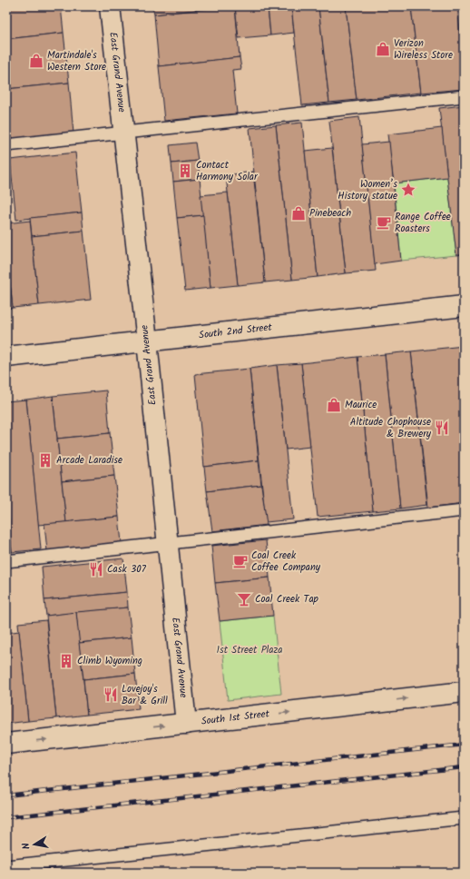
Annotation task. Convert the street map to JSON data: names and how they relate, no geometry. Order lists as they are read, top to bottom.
{
  "streets": {
    "street": ["East Grand Avenue", "South 2nd Street", "South 1st Street"]
  },
  "crossings": [
    ["East Grand Avenue", "South 2nd Street"],
    ["East Grand Avenue", "South 1st Street"]
  ],
  "one_way": ["South 1st Street"],
  "parks": ["1st Street Plaza"],
  "places": {
    "shop": [
      "Verizon Wireless Store",
      "Martindale's Western Store",
      "Pinebeach",
      "Maurice"
    ],
    "building": ["Contact Harmony Solar", "Arcade Laradise", "Climb Wyoming"],
    "place": ["Women’s History statue"],
    "cafe": ["Range Coffee Roasters", "Coal Creek Coffee Company"],
    "restaurant": ["Altitude Chophouse & Brewery", "Cask 307", "Lovejoy's Bar & Grill"],
    "bar": ["Coal Creek Tap"]
  },
  "north": "left"
}
